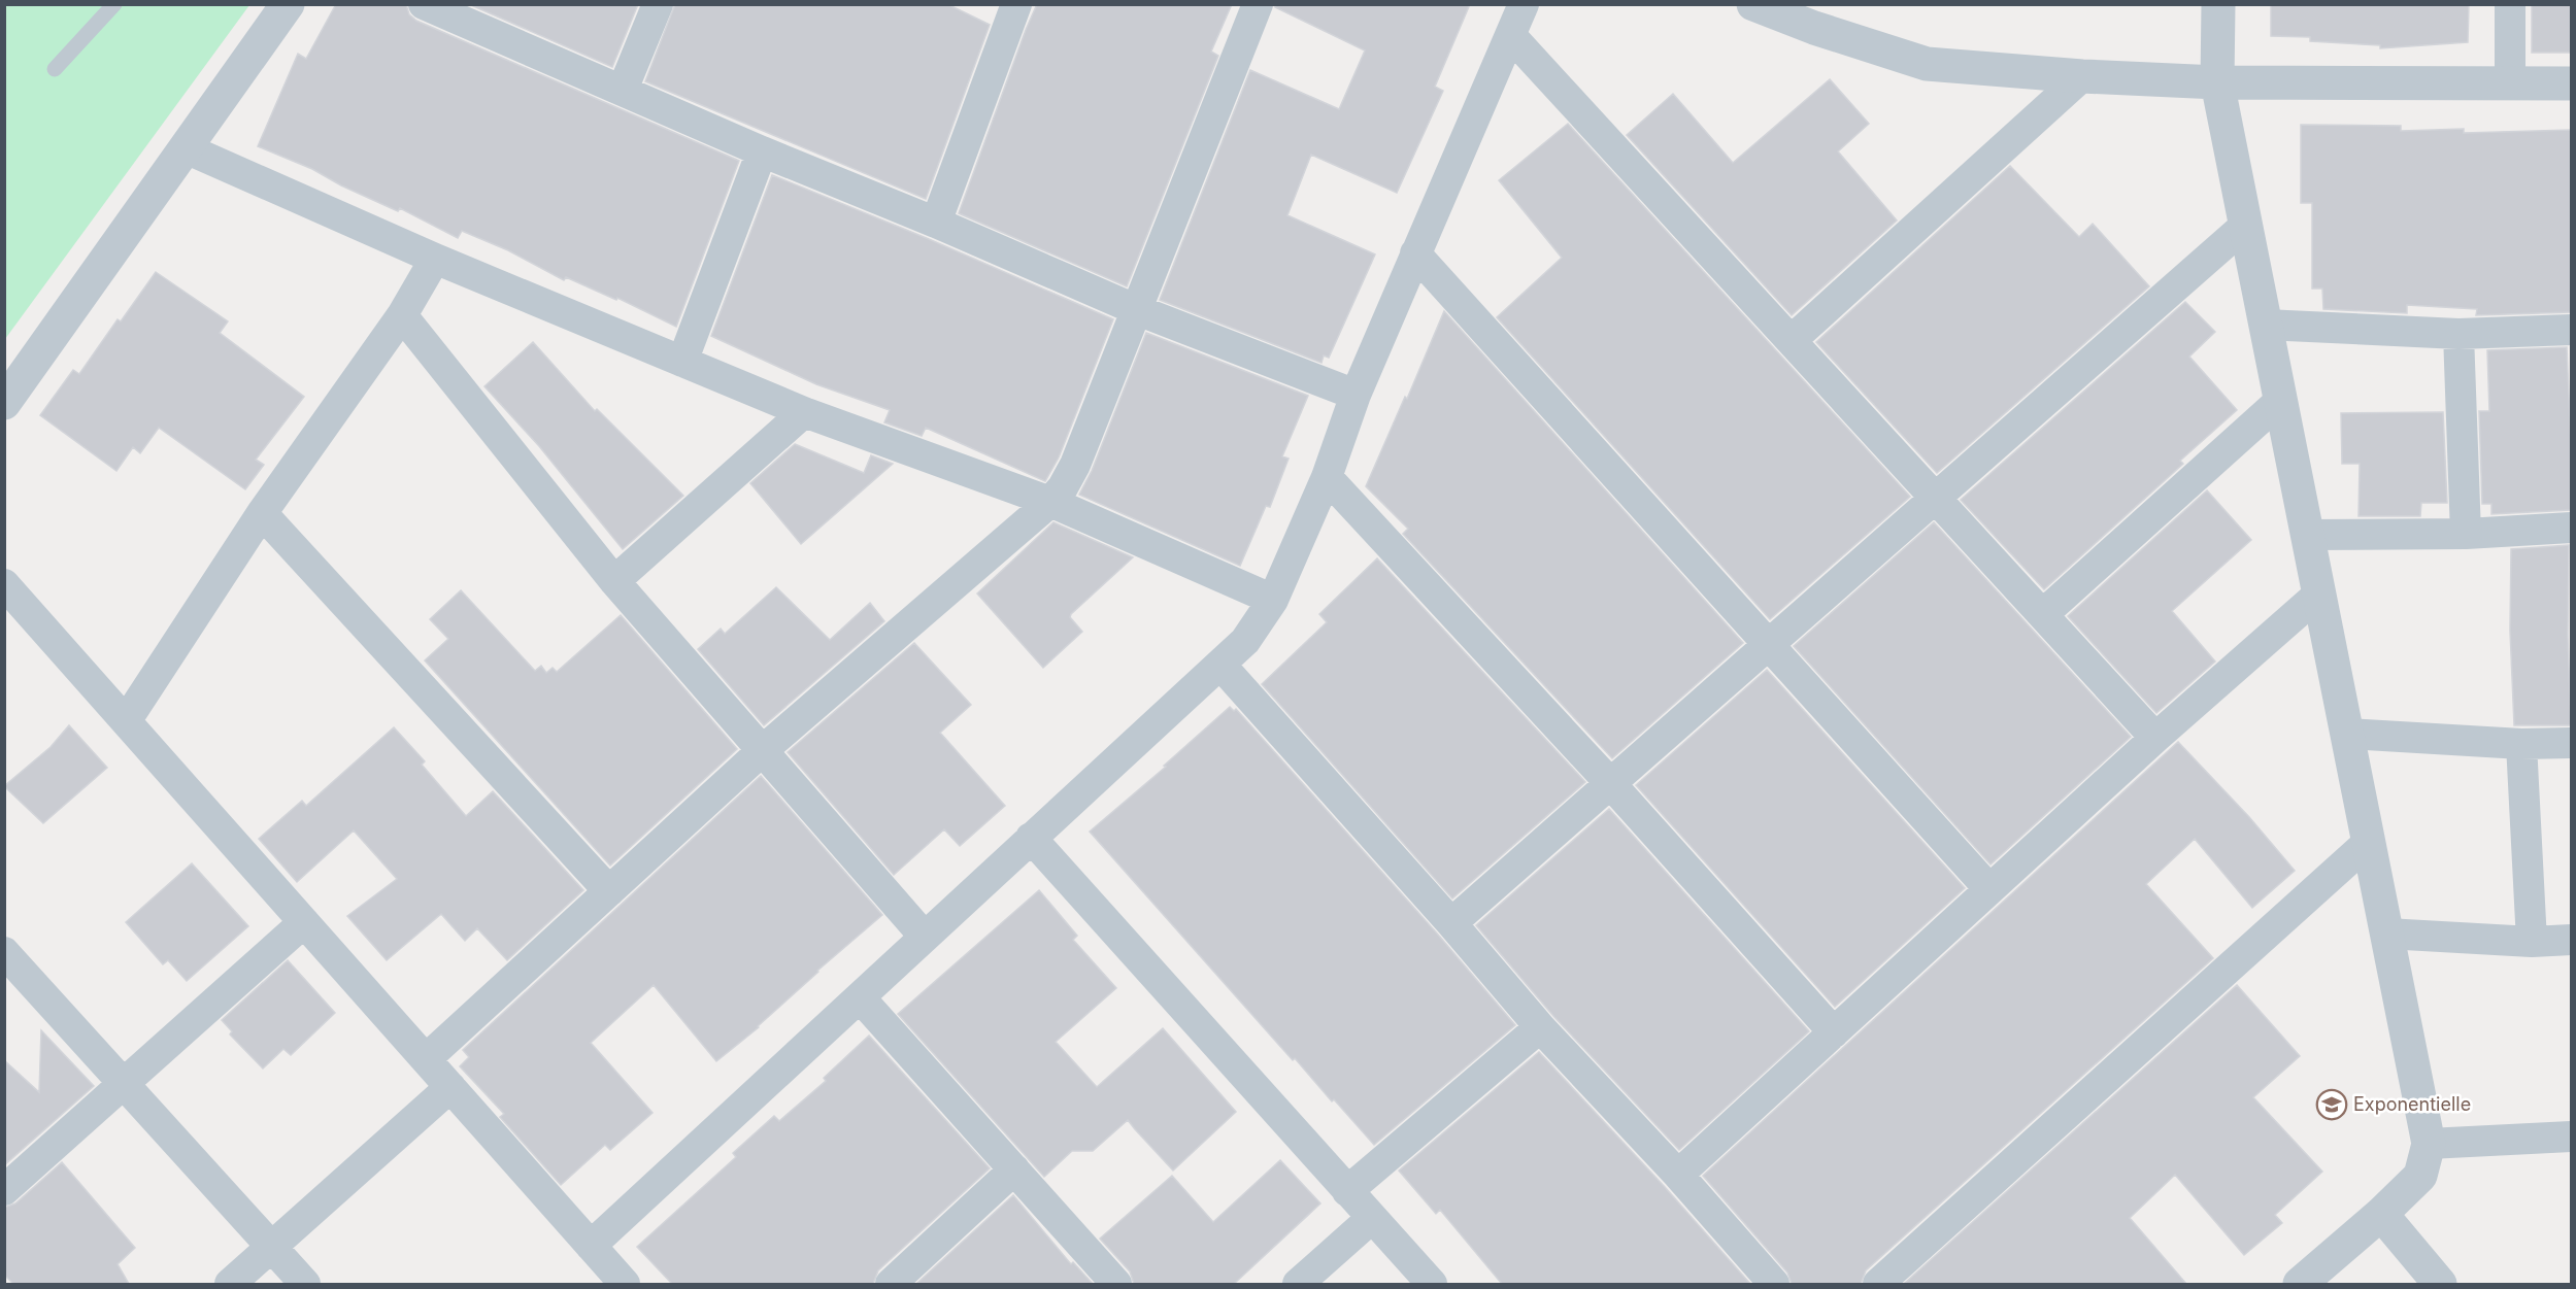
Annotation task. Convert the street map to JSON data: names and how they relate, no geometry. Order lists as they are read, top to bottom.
{
  "places": {
    "school or university": ["Exponentielle"]
  }
}
